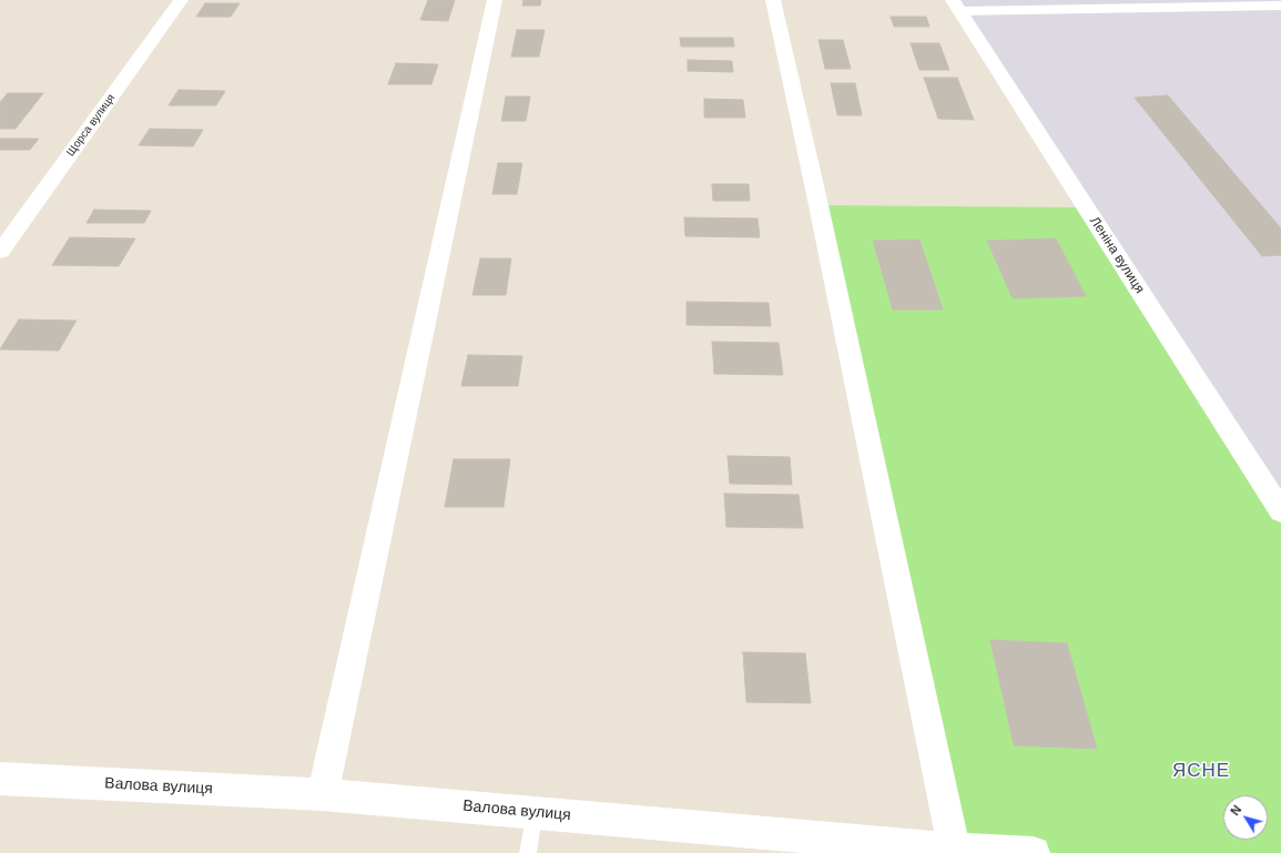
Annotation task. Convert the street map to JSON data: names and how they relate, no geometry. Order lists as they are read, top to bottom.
{
  "streets": {
    "street": ["Щорса вулиця", "Леніна вулиця", "Валова вулиця"]
  },
  "districts": ["ЯСНЕ"],
  "north": "top left"
}
